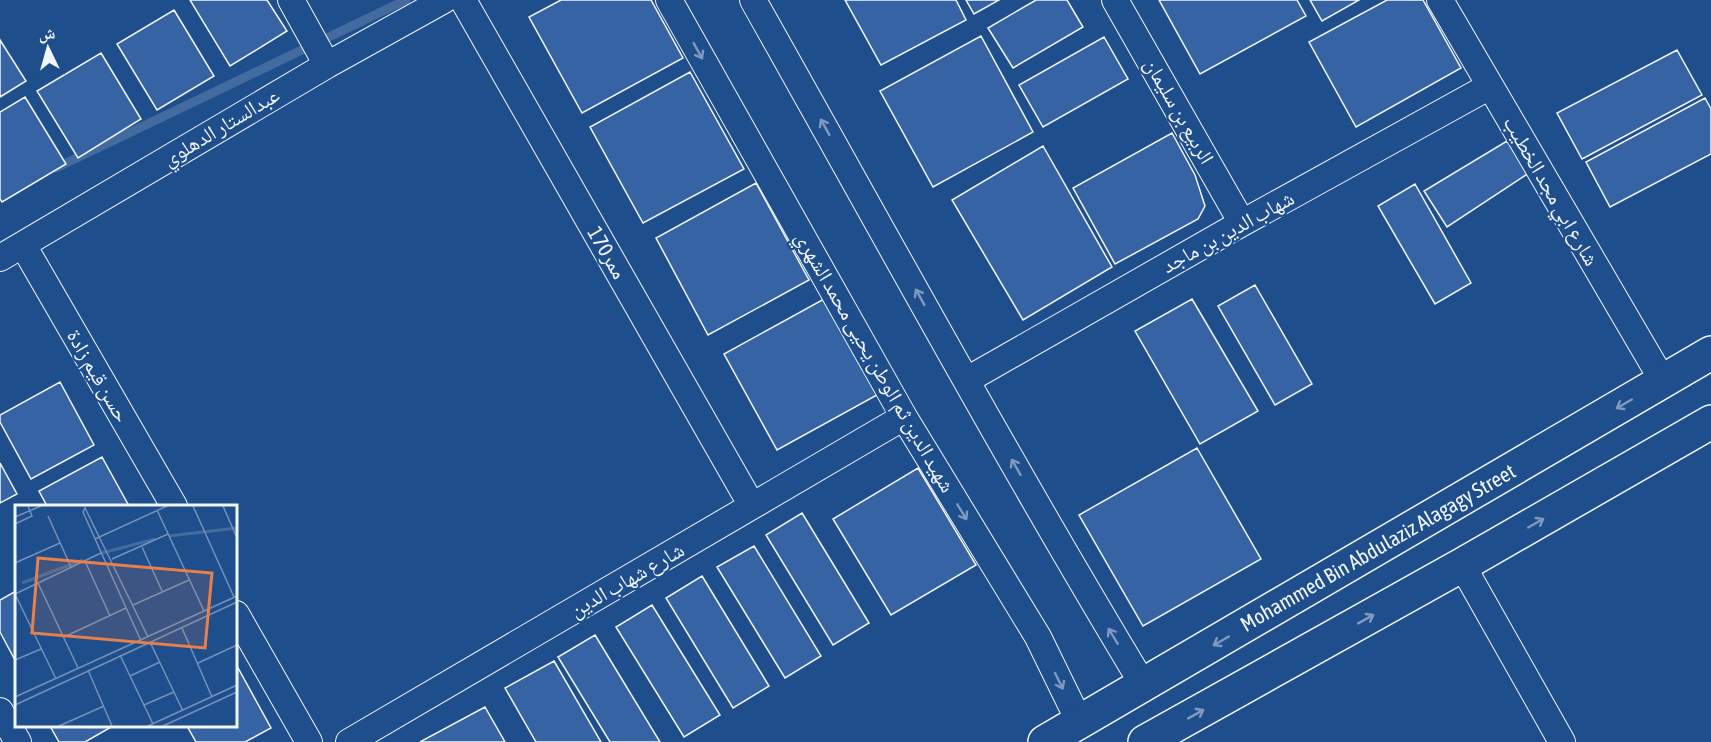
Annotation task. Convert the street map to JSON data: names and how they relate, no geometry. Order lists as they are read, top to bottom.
{
  "streets": {
    "street": [
      "الربيع بن سليمان",
      "عبدالستار الدهلوي",
      "شارع ابي مجد الخطيب",
      "شهاب الدين بن ماجد",
      "ممر170",
      "شهيد الدين ثم الوطن يحيى محمد الشهري",
      "حسن قيم زادة",
      "Mohammed Bin Abdulaziz Alagagy Street",
      "شارع شهاب الدين"
    ]
  },
  "crossings": [
    ["الربيع بن سليمان", "شهاب الدين بن ماجد"],
    ["عبدالستار الدهلوي", "حسن قيم زادة"],
    ["شارع ابي مجد الخطيب", "شهاب الدين بن ماجد"],
    ["شارع ابي مجد الخطيب", "Mohammed Bin Abdulaziz Alagagy Street"],
    ["ممر170", "شارع شهاب الدين"],
    ["شهيد الدين ثم الوطن يحيى محمد الشهري", "Mohammed Bin Abdulaziz Alagagy Street"],
    ["شهيد الدين ثم الوطن يحيى محمد الشهري", "شارع شهاب الدين"]
  ],
  "north": "top"
}
